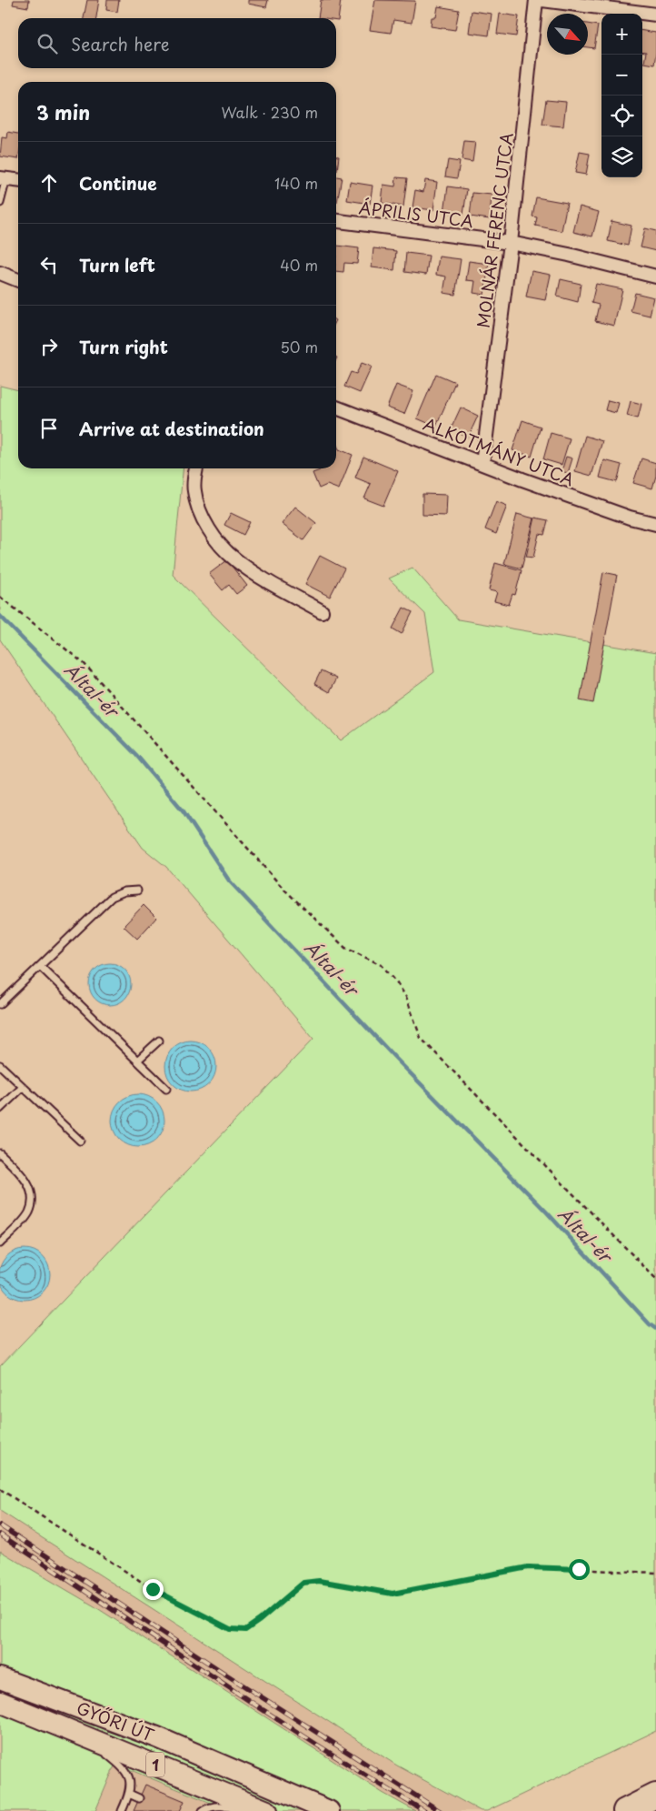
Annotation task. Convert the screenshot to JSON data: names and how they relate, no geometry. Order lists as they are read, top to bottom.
{
  "streets": {
    "main road": ["GYŐRI ÚT", "1"],
    "street": ["ÁPRILIS UTCA", "MOLNÁR FERENC UTCA", "ALKOTMÁNY UTCA"]
  },
  "crossings": [
    ["ÁPRILIS UTCA", "MOLNÁR FERENC UTCA"],
    ["MOLNÁR FERENC UTCA", "ALKOTMÁNY UTCA"]
  ],
  "water": ["Által-ér"],
  "north": "bottom right",
  "page": {
    "map_buttons": ["+", "−"],
    "search": "Search here",
    "heading": ["3 min", "Walk · 230 m"],
    "list": [
      ["Continue", "140 m"],
      ["Turn left", "40 m"],
      ["Turn right", "50 m"],
      "Arrive at destination"
    ]
  }
}
